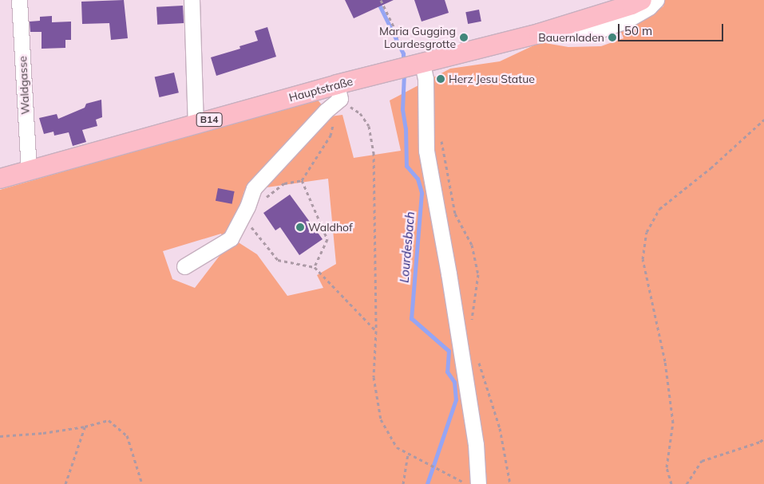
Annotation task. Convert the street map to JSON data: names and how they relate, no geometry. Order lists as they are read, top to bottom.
{
  "streets": {
    "main road": ["Hauptstraße", "B14"],
    "street": ["Waldgasse"]
  },
  "crossings": [
    ["Waldgasse", "Hauptstraße"]
  ],
  "water": ["Lourdesbach"],
  "places": [
    "Maria Gugging Lourdesgrotte",
    "Bauernladen",
    "Herz Jesu Statue",
    "Waldhof"
  ],
  "scale_bar": "50 m"
}
